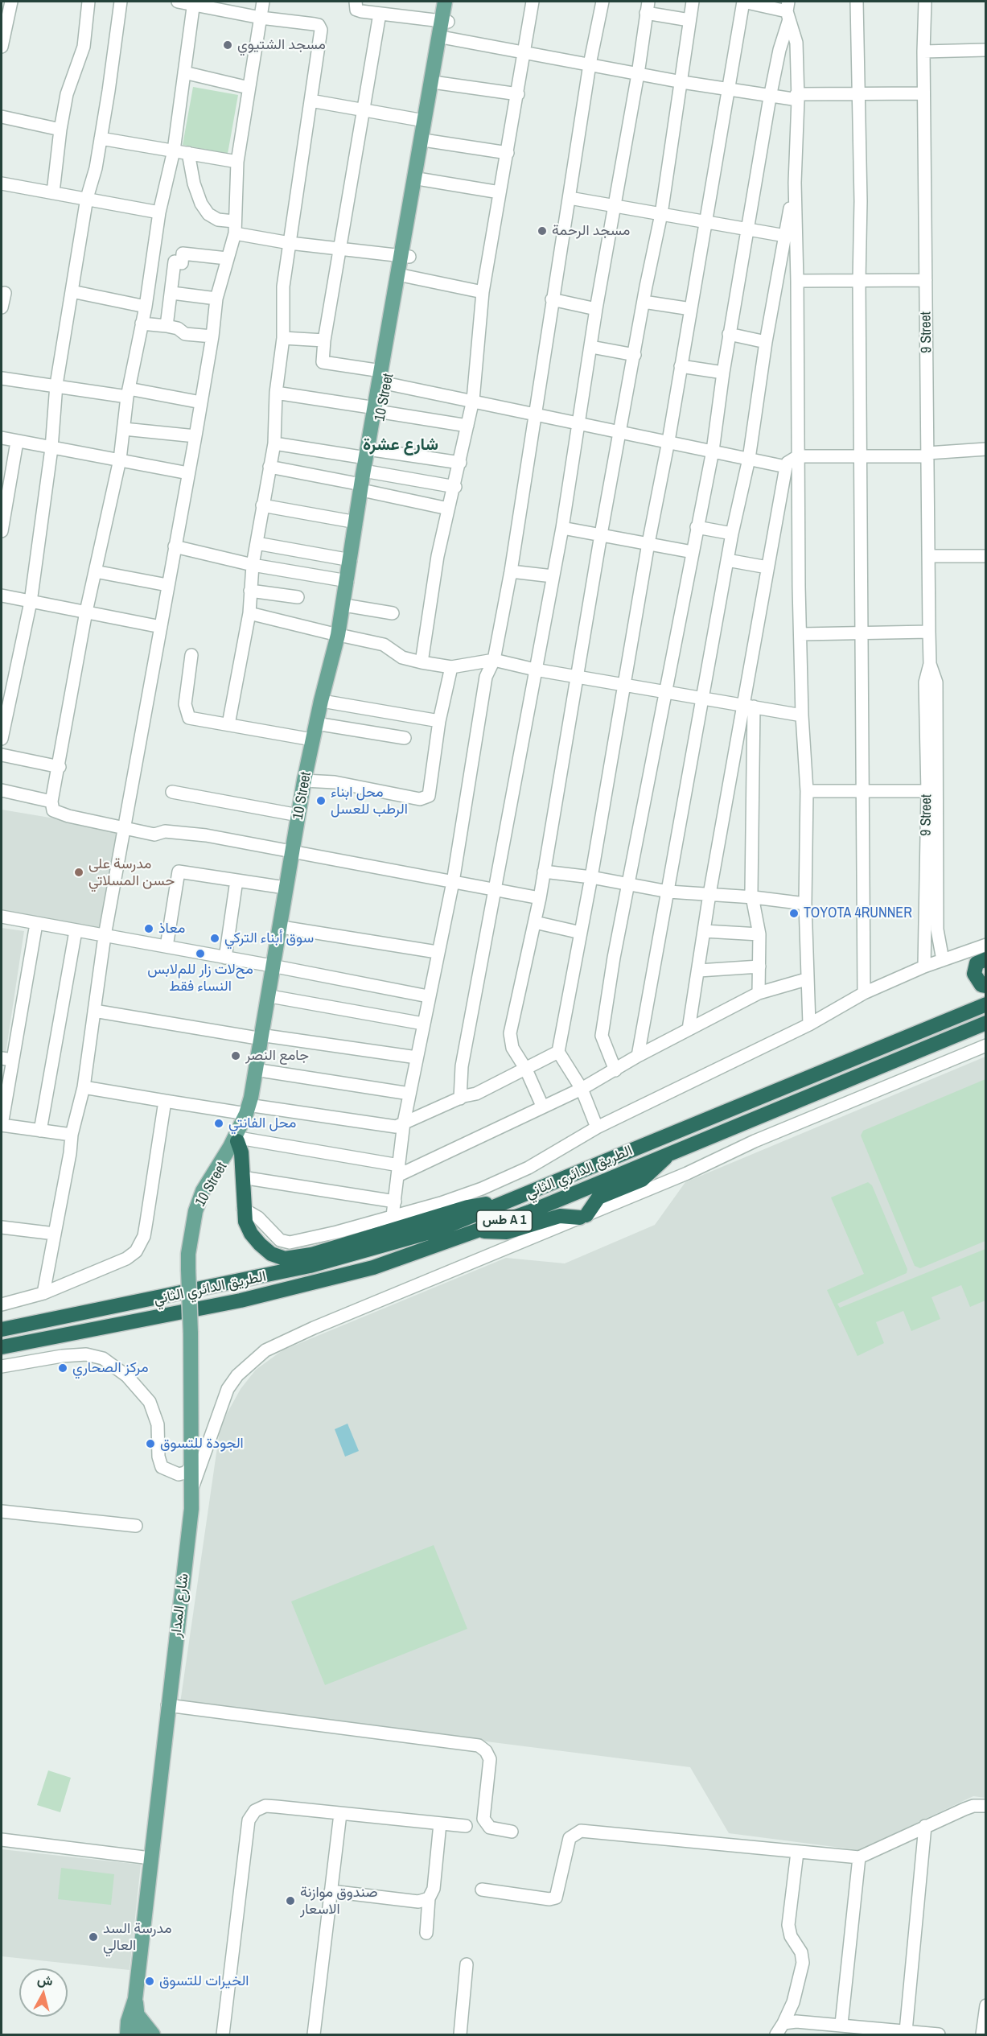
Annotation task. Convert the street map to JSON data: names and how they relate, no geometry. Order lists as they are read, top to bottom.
{
  "streets": {
    "highway": ["الطريق الدائري الثاني", "طس A 1"],
    "main road": ["10 Street", "شارع المدار"],
    "street": ["9 Street"]
  },
  "crossings": [
    ["10 Street", "شارع المدار"]
  ],
  "districts": ["شارع عشرة"],
  "places": [
    "مسجد الشتيوي",
    "مسجد الرحمة",
    "محل ابناء الرطب للعسل",
    "مدرسة على حسن المسلاتي",
    "TOYOTA 4RUNNER",
    "معاذ",
    "سوق أبناء التركي",
    "محﻻت زار للمﻻبس النساء فقط",
    "جامع النصر",
    "محل الفانتي",
    "مركز الصحاري",
    "الجودة للتسوق",
    "صندوق موازنة الاسعار",
    "مدرسة السد العالي",
    "الخيرات للتسوق"
  ],
  "north": "top"
}
